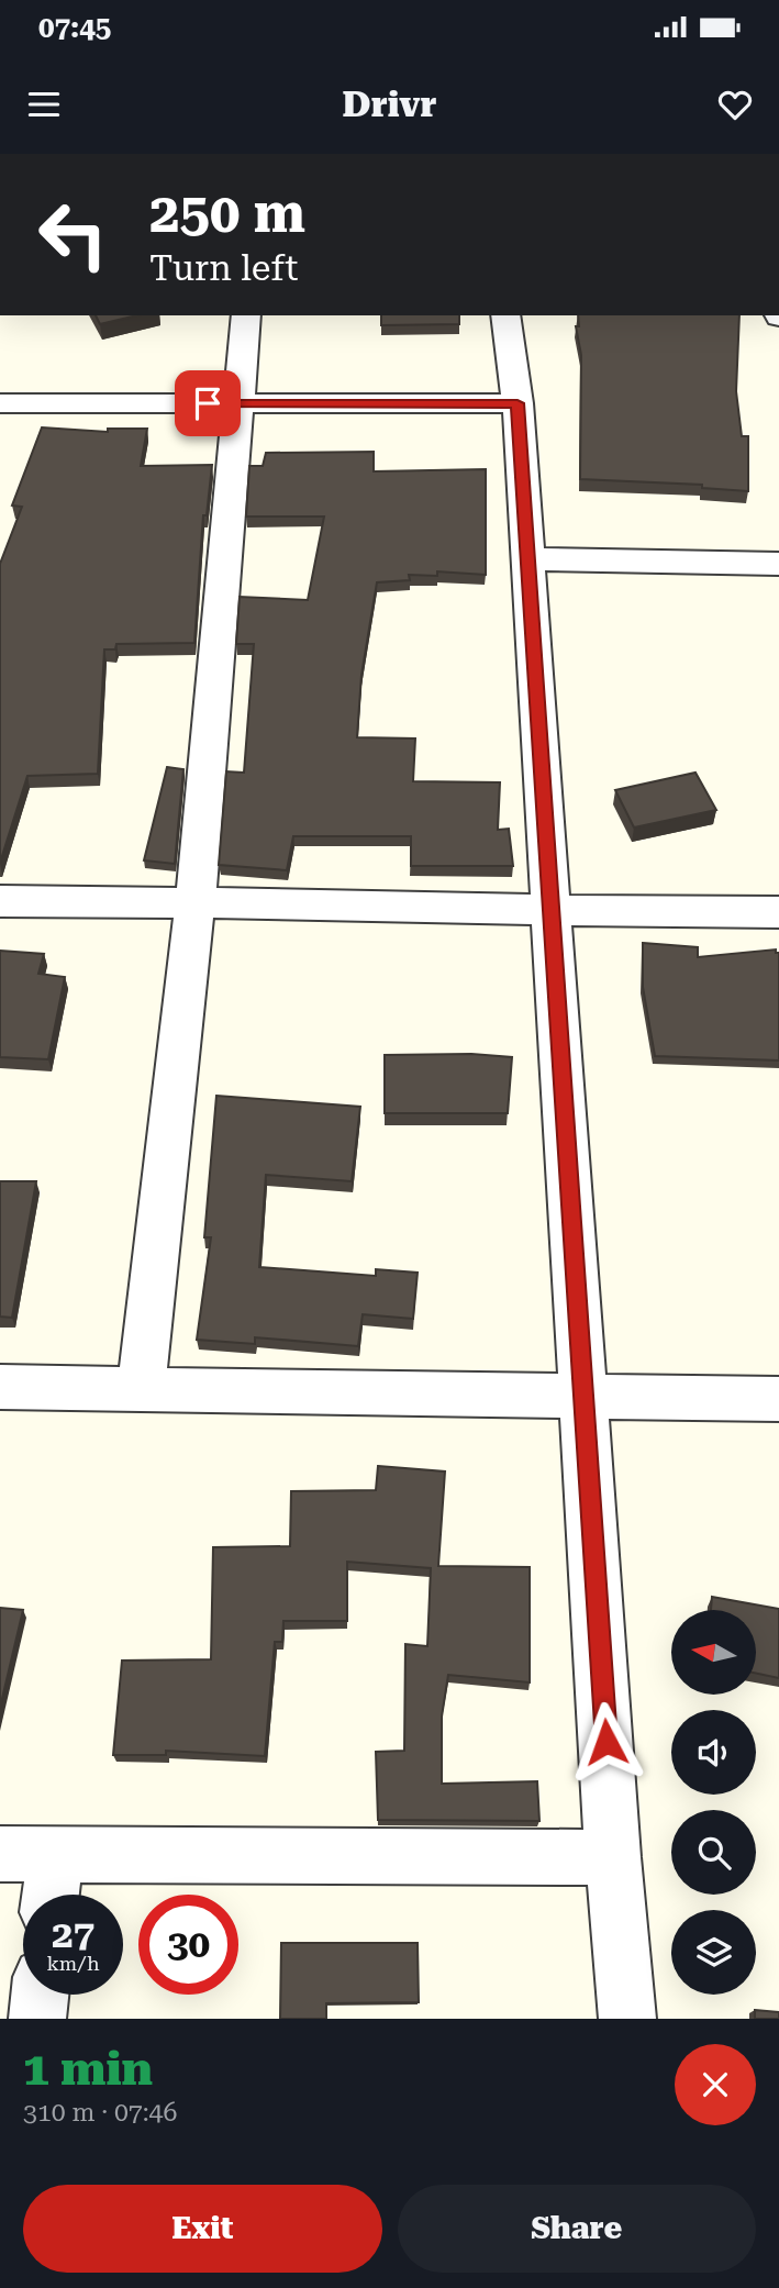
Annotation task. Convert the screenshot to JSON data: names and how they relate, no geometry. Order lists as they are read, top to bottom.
{
  "north": "left",
  "page": {
    "status": "07:45",
    "header": "Drivr",
    "turn": ["250 m", "Turn left"],
    "speed": "27 km/h",
    "limit": "30",
    "heading": ["1 min", "310 m · 07:46"],
    "buttons": ["Exit", "Share"]
  }
}
